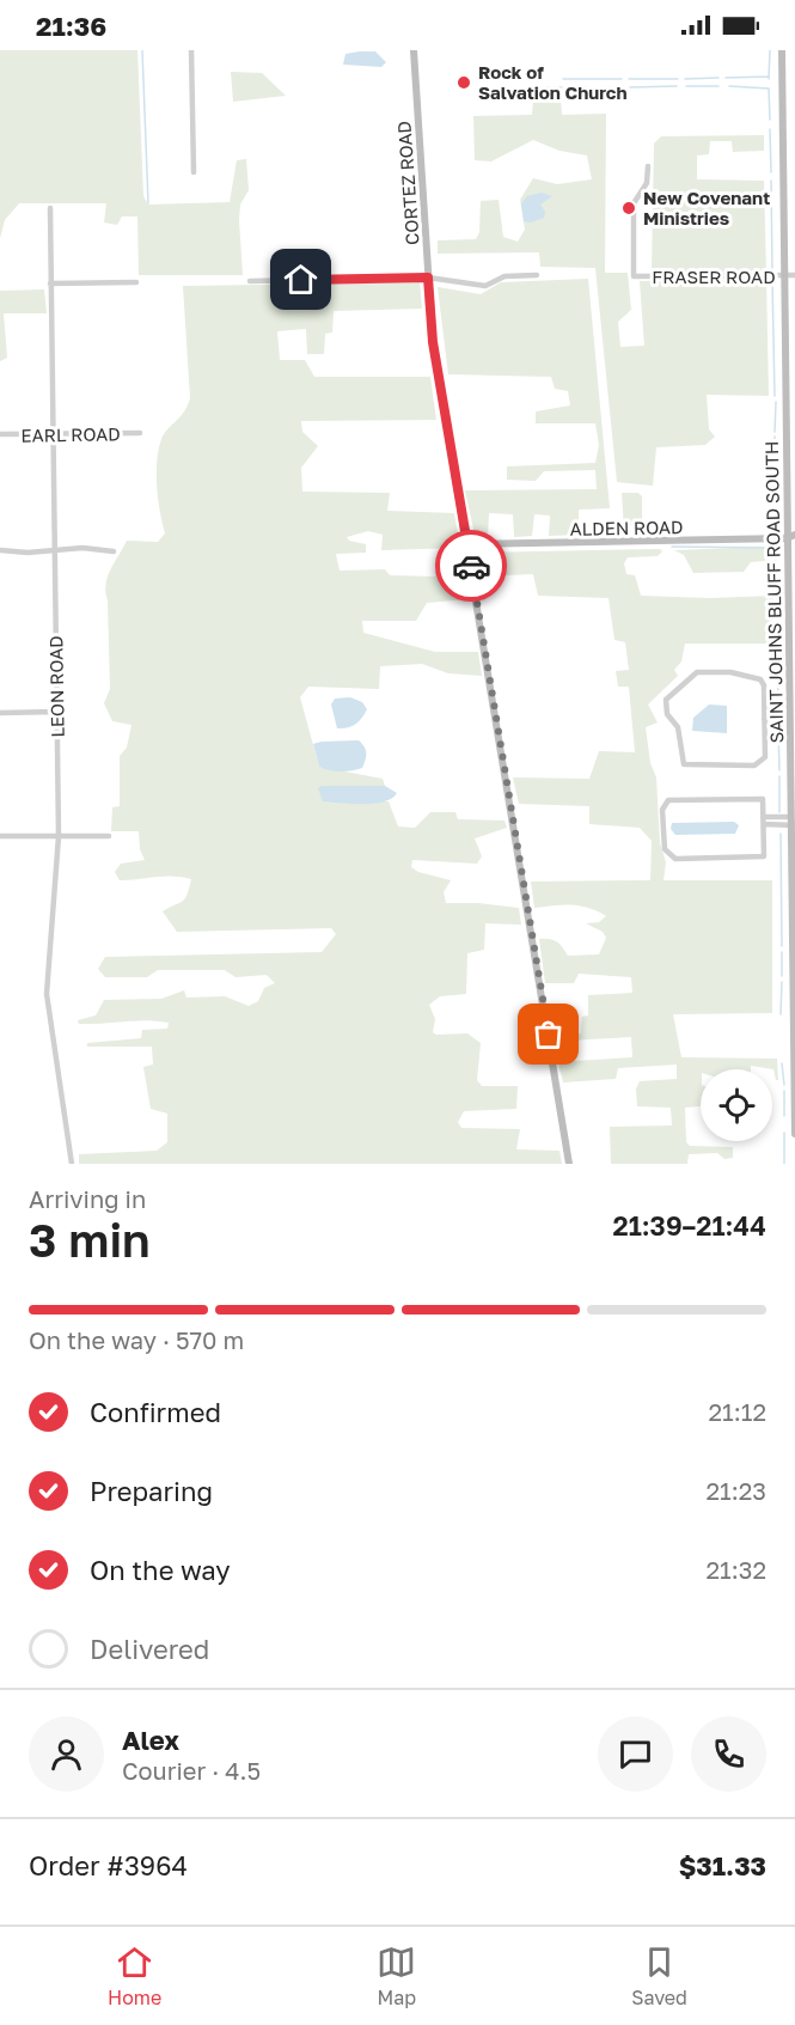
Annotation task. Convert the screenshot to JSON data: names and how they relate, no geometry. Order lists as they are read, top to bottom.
{
  "streets": {
    "street": [
      "CORTEZ ROAD",
      "FRASER ROAD",
      "EARL ROAD",
      "ALDEN ROAD",
      "SAINT JOHNS BLUFF ROAD SOUTH",
      "LEON ROAD"
    ]
  },
  "crossings": [
    ["CORTEZ ROAD", "ALDEN ROAD"],
    ["FRASER ROAD", "SAINT JOHNS BLUFF ROAD SOUTH"],
    ["EARL ROAD", "LEON ROAD"],
    ["ALDEN ROAD", "SAINT JOHNS BLUFF ROAD SOUTH"]
  ],
  "places": ["Rock of Salvation Church", "New Covenant Ministries"],
  "page": {
    "status": "21:36",
    "heading": ["3 min", "Arriving in", "21:39–21:44"],
    "panel": [
      "Alex",
      "Courier · 4.5",
      "Order #3964",
      "$31.33"
    ],
    "bar": "On the way · 570 m",
    "list": [
      ["Confirmed", "21:12"],
      ["Preparing", "21:23"],
      ["On the way", "21:32"],
      "Delivered"
    ],
    "tabs": ["Home", "Map", "Saved"]
  }
}
